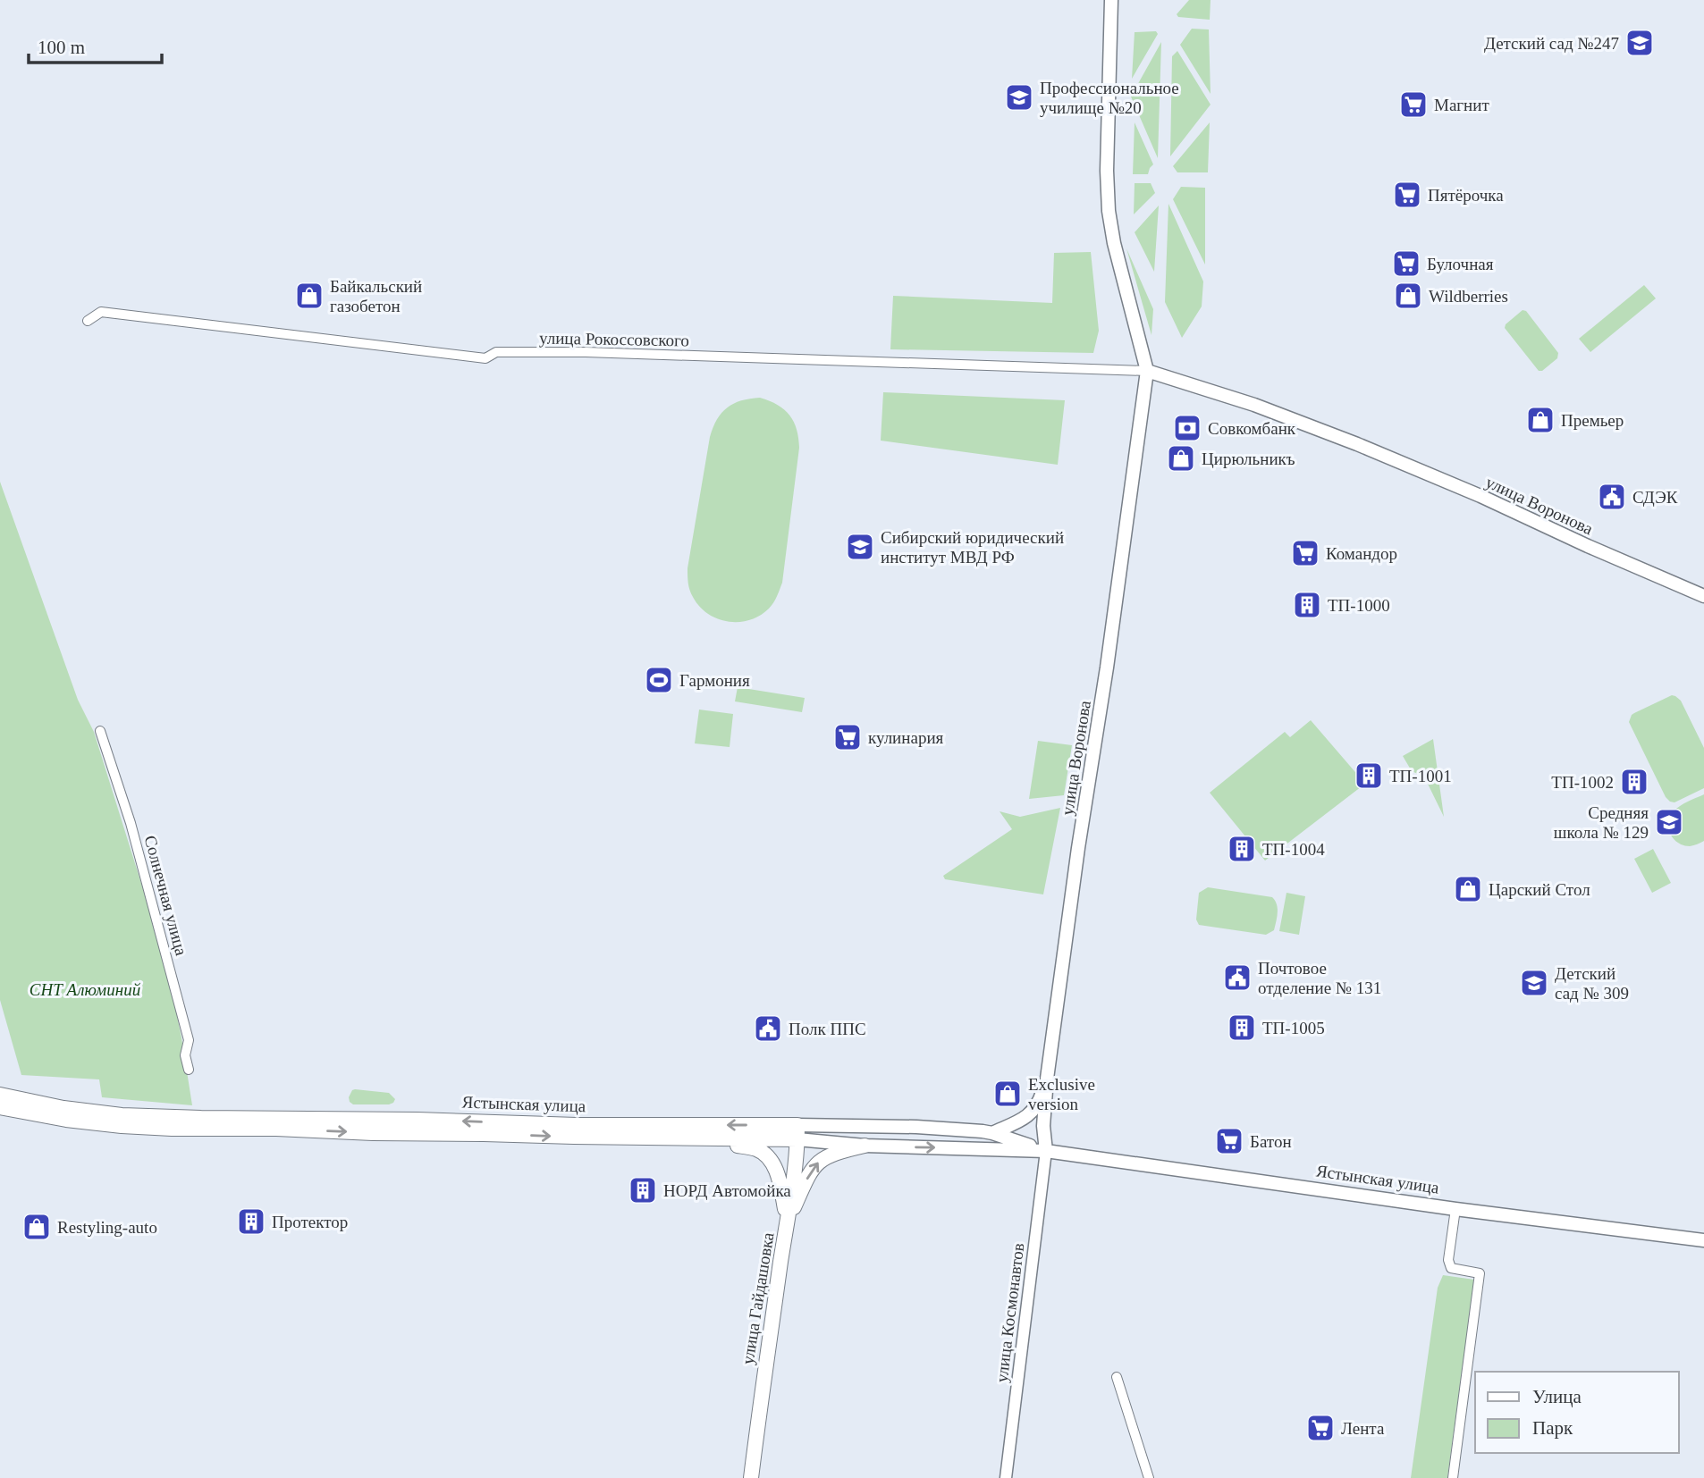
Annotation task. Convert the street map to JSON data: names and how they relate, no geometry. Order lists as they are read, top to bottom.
{
  "streets": {
    "main road": ["улица Воронова", "Ястынская улица", "улица Гайдашовка"],
    "street": ["улица Рокоссовского", "Солнечная улица", "улица Космонавтов"]
  },
  "crossings": [
    ["улица Рокоссовского", "улица Воронова"],
    ["улица Воронова", "Ястынская улица"],
    ["улица Воронова", "улица Космонавтов"],
    ["Ястынская улица", "улица Гайдашовка"],
    ["Ястынская улица", "улица Космонавтов"]
  ],
  "parks": ["СНТ Алюминий"],
  "places": {
    "school or university": [
      "Детский сад №247",
      "Профессиональное училище №20",
      "Сибирский юридический институт МВД РФ",
      "Средняя школа № 129",
      "Детский сад № 309"
    ],
    "supermarket": [
      "Магнит",
      "Пятёрочка",
      "Булочная",
      "Командор",
      "кулинария",
      "Батон",
      "Лента"
    ],
    "shop": [
      "Байкальский газобетон",
      "Wildberries",
      "Премьер",
      "Цирюльникъ",
      "Царский Стол",
      "Exclusive version",
      "Restyling-auto"
    ],
    "bank": ["Совкомбанк"],
    "public building": ["СДЭК", "Почтовое отделение № 131", "Полк ППС"],
    "building": [
      "ТП-1000",
      "ТП-1001",
      "ТП-1002",
      "ТП-1004",
      "ТП-1005",
      "НОРД Автомойка",
      "Протектор"
    ],
    "sports": ["Гармония"]
  },
  "legend": ["Улица", "Парк"],
  "scale_bar": "100 m"
}
